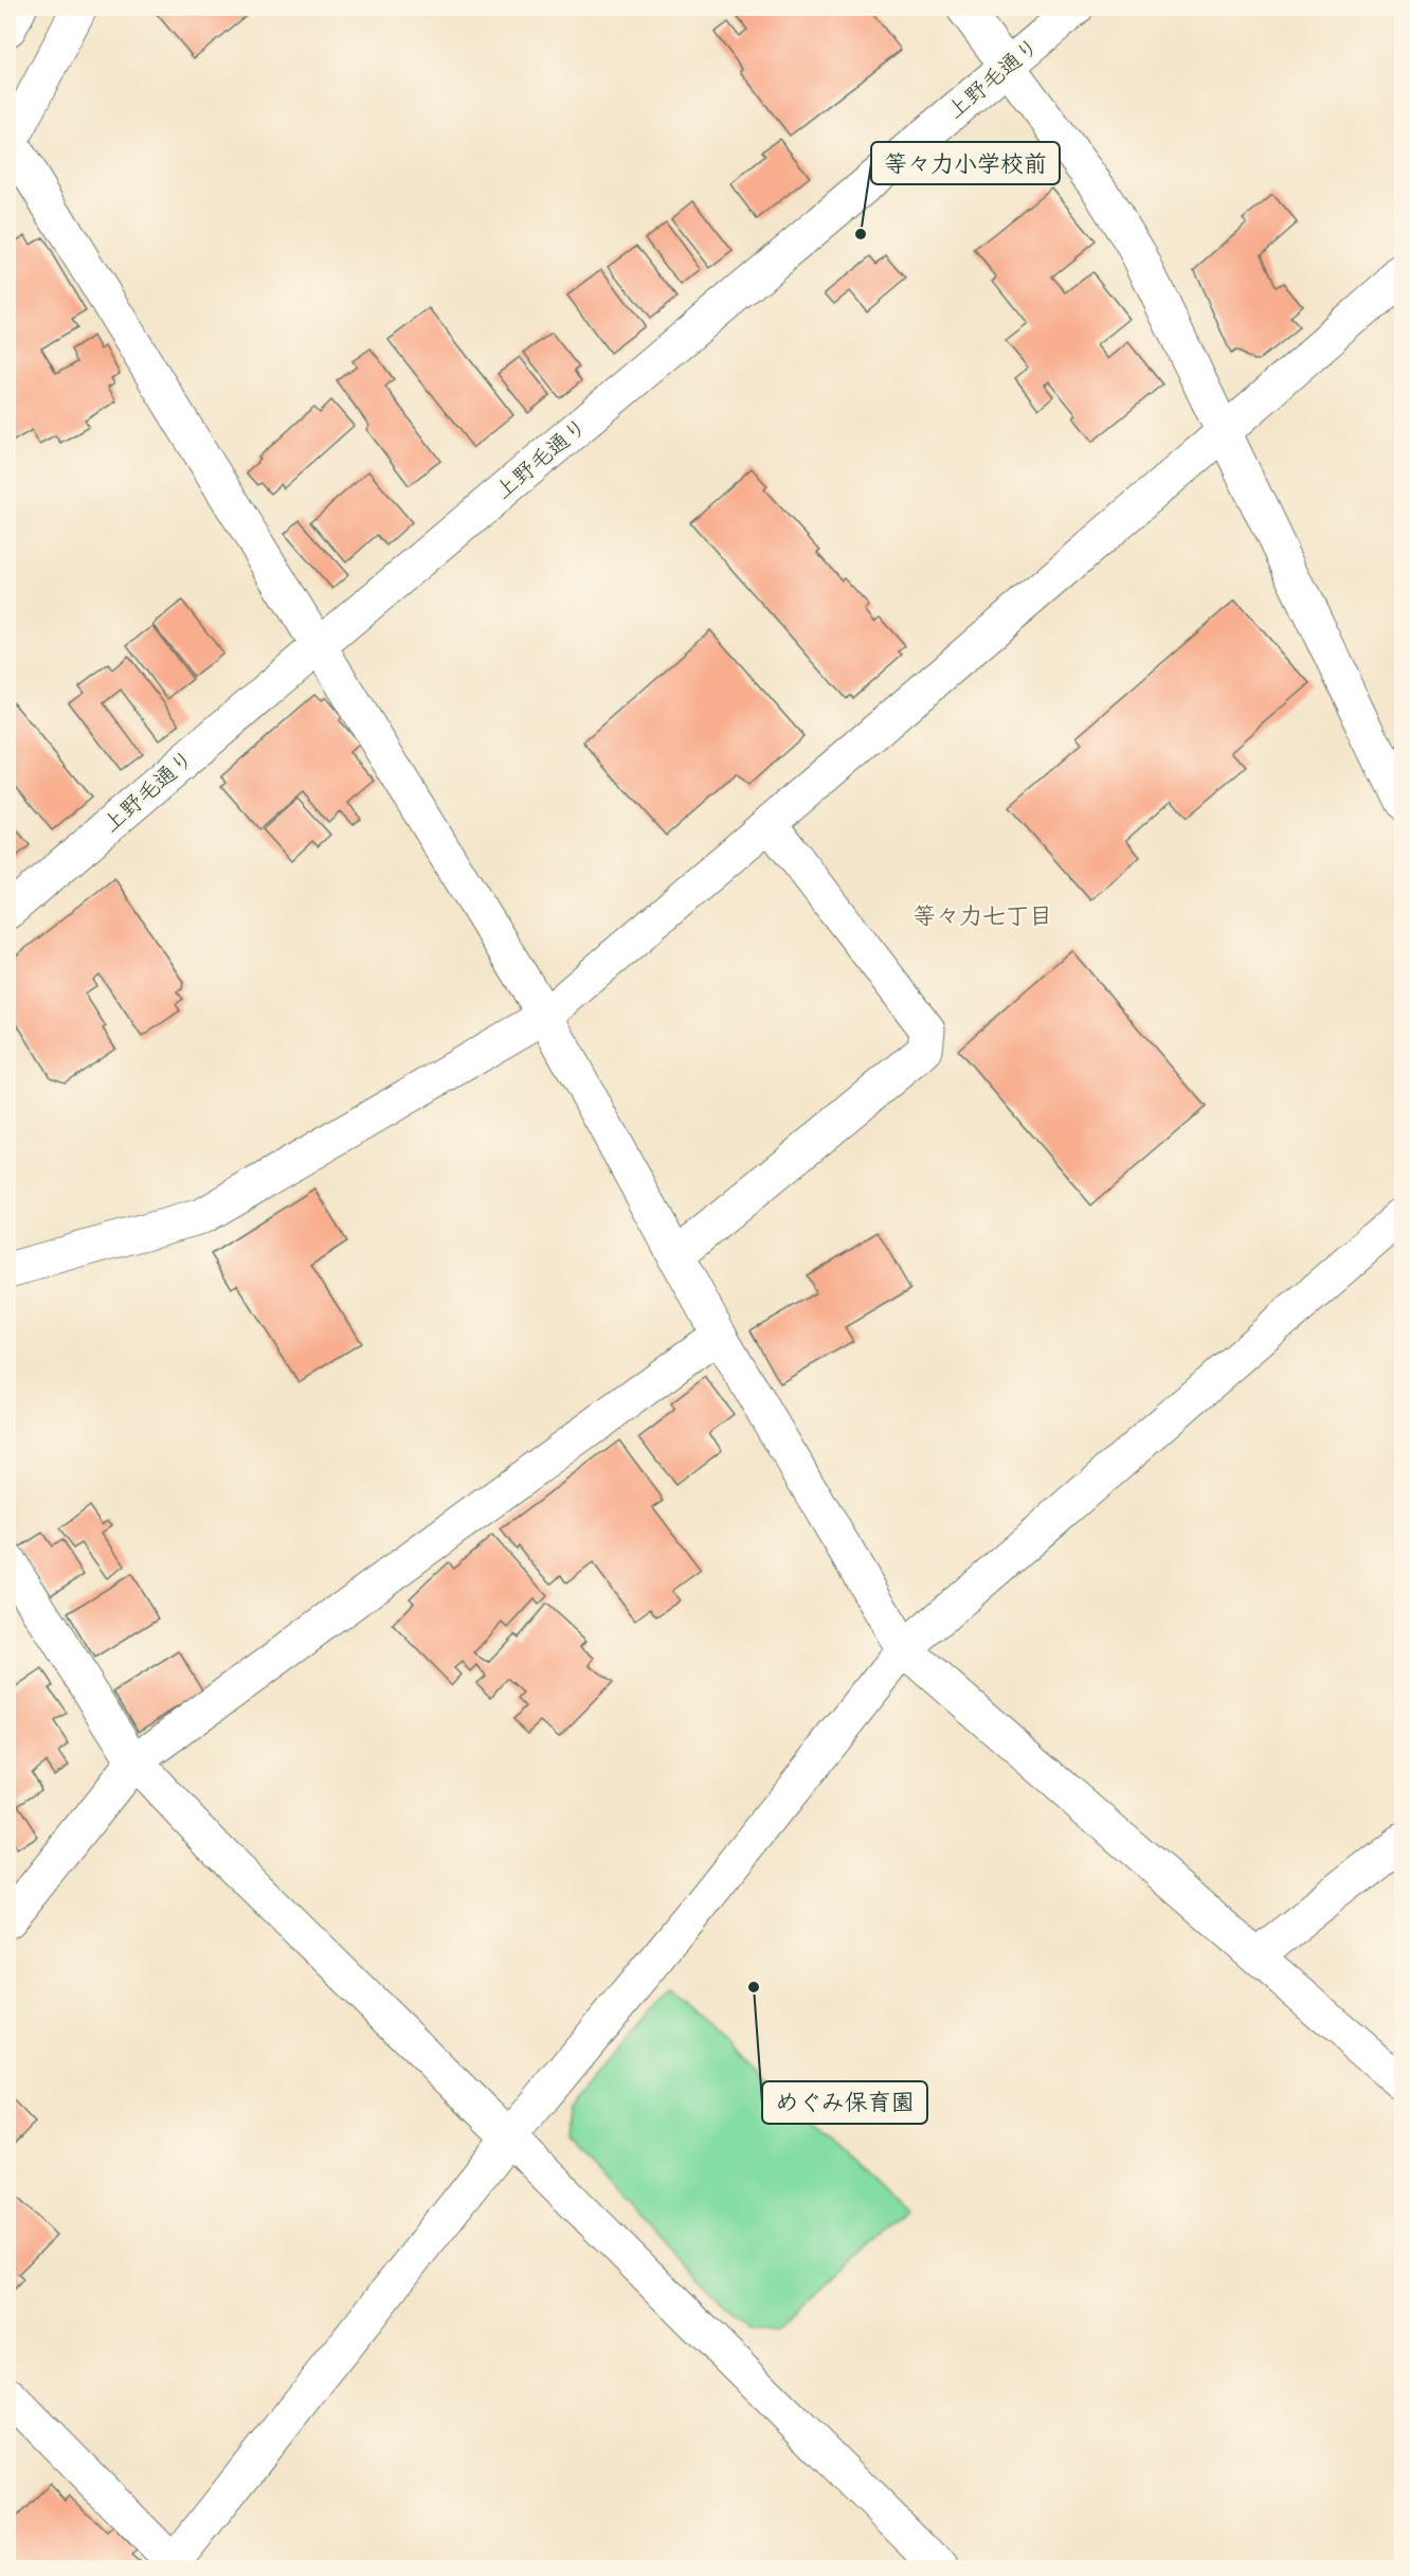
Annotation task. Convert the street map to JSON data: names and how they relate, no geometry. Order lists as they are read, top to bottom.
{
  "streets": {
    "street": ["上野毛通り"]
  },
  "districts": ["等々力七丁目"],
  "places": ["等々力小学校前", "めぐみ保育園"]
}
